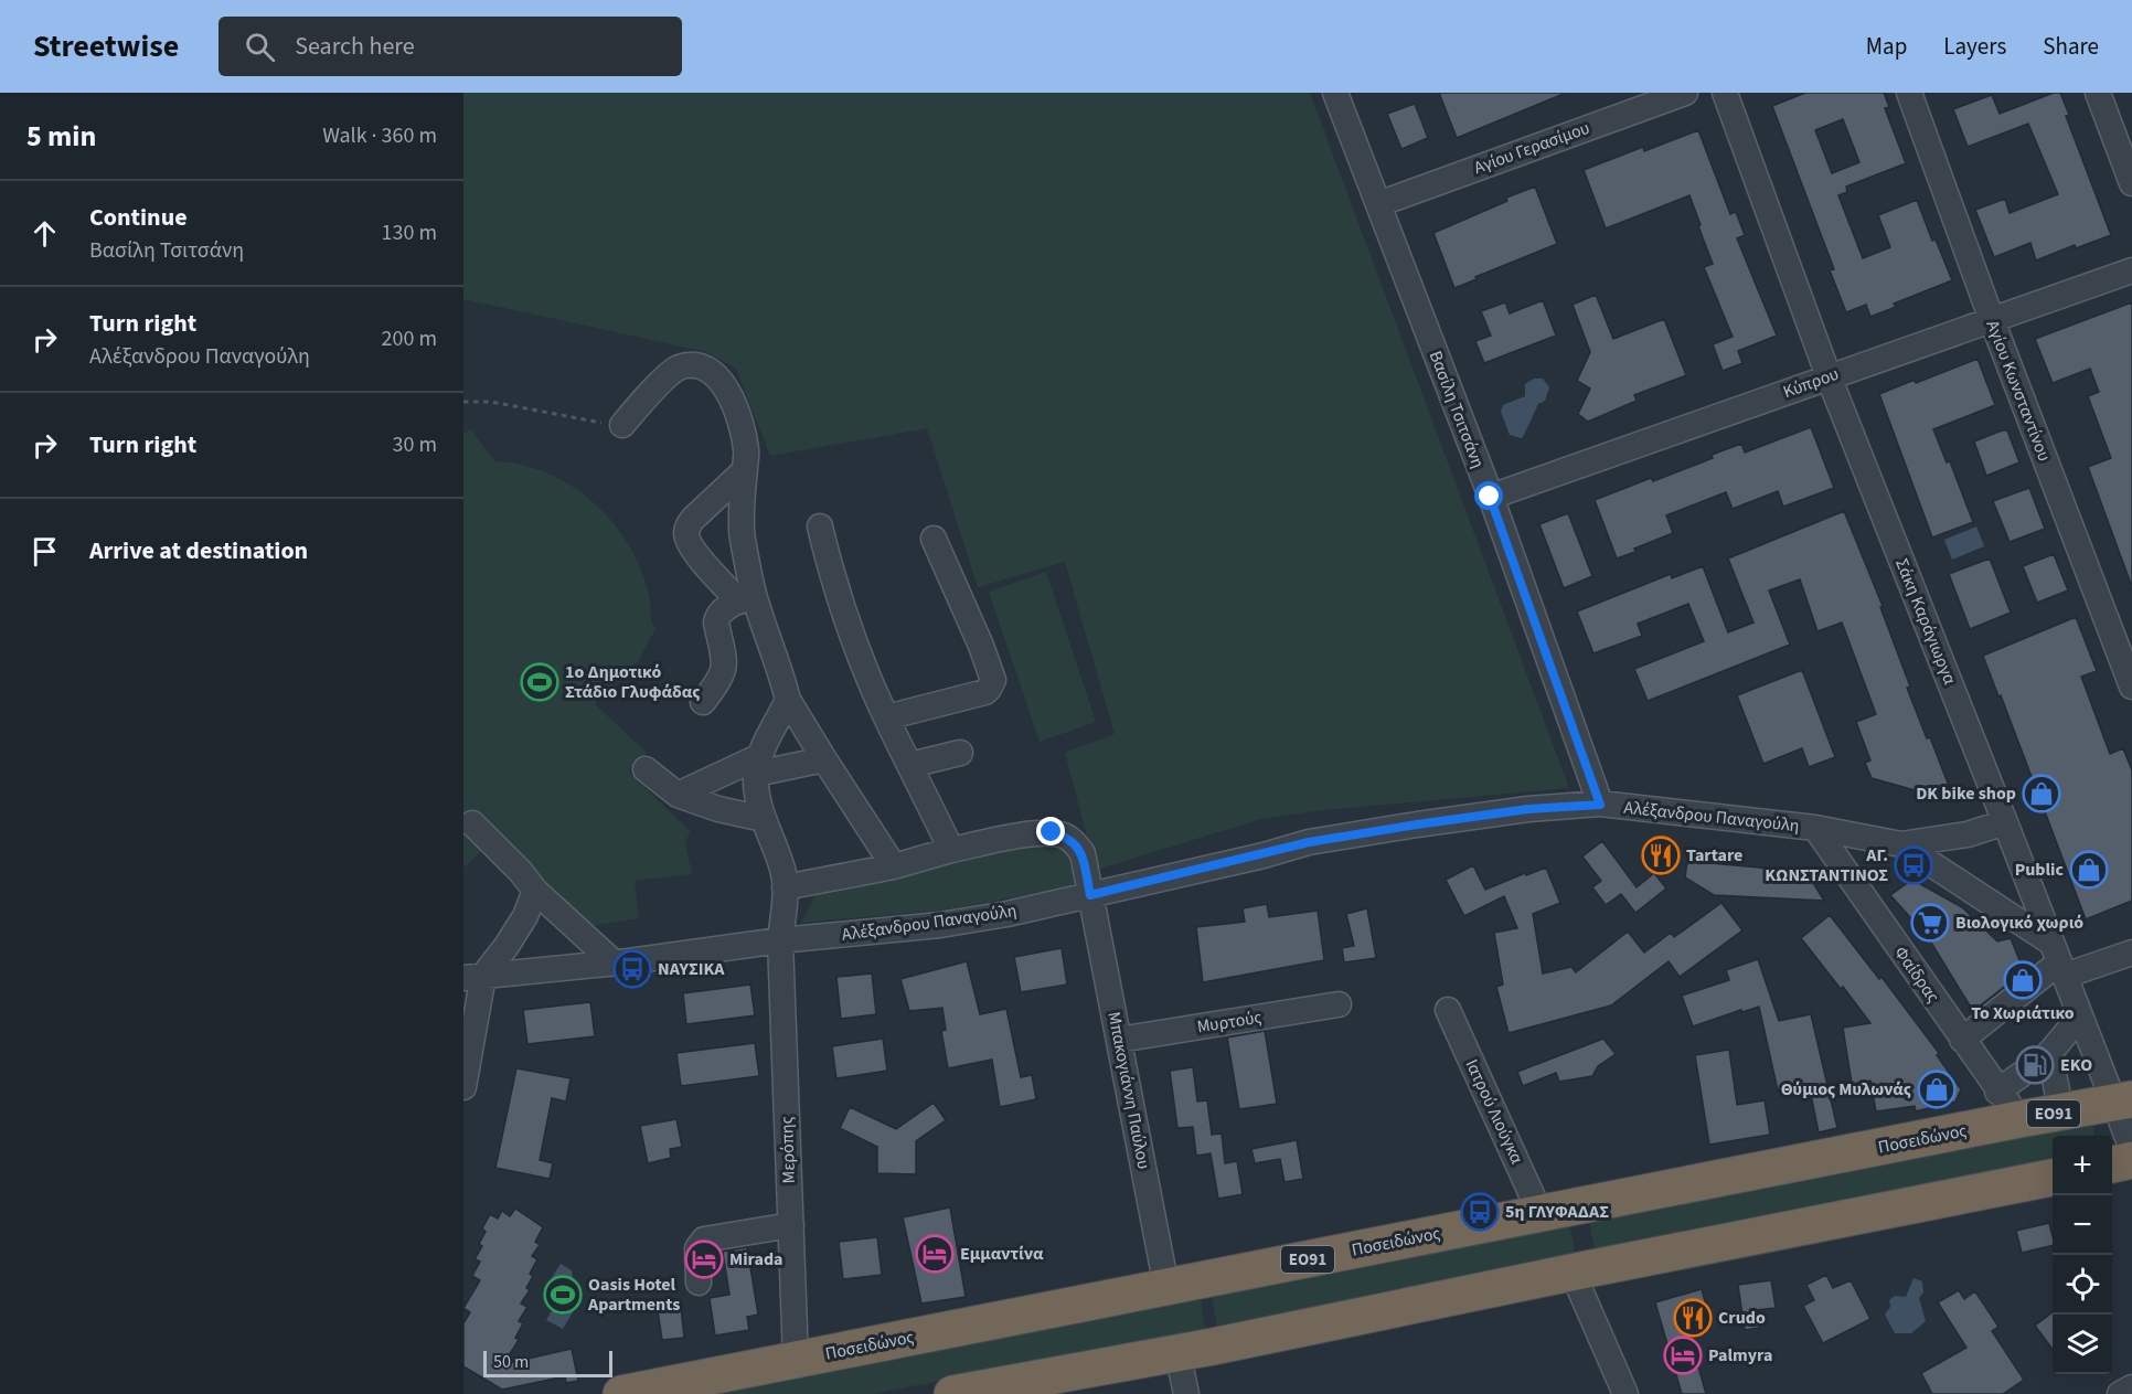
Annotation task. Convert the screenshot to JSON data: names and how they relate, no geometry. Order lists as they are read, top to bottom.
{
  "streets": {
    "highway": ["ΕΟ91", "Ποσειδώνος"],
    "street": [
      "Αγίου Γερασίμου",
      "Κύπρου",
      "Αγίου Κωνσταντίνου",
      "Βασίλη Τσιτσάνη",
      "Σάκη Καράγιωργα",
      "Αλέξανδρου Παναγούλη",
      "Φαίδρας",
      "Μυρτούς",
      "Μπακογιάννη Παύλου",
      "Ιατρού Λιούγκα",
      "Μερόπης"
    ]
  },
  "crossings": [
    ["Αγίου Γερασίμου", "Βασίλη Τσιτσάνη"],
    ["Κύπρου", "Αγίου Κωνσταντίνου"],
    ["Κύπρου", "Βασίλη Τσιτσάνη"],
    ["Κύπρου", "Σάκη Καράγιωργα"],
    ["Βασίλη Τσιτσάνη", "Αλέξανδρου Παναγούλη"],
    ["Σάκη Καράγιωργα", "Αλέξανδρου Παναγούλη"],
    ["Σάκη Καράγιωργα", "Ποσειδώνος"],
    ["Αλέξανδρου Παναγούλη", "Φαίδρας"],
    ["Αλέξανδρου Παναγούλη", "Μπακογιάννη Παύλου"],
    ["Αλέξανδρου Παναγούλη", "Μερόπης"],
    ["Φαίδρας", "Ποσειδώνος"],
    ["Μυρτούς", "Μπακογιάννη Παύλου"],
    ["Μπακογιάννη Παύλου", "Ποσειδώνος"],
    ["Μπακογιάννη Παύλου", "Μερόπης"],
    ["Ιατρού Λιούγκα", "Ποσειδώνος"],
    ["Ποσειδώνος", "Μερόπης"]
  ],
  "places": {
    "sports": ["1ο Δημοτικό Στάδιο Γλυφάδας", "Oasis Hotel Apartments"],
    "shop": [
      "DK bike shop",
      "Public",
      "Το Χωριάτικο",
      "Θύμιος Μυλωνάς"
    ],
    "restaurant": ["Tartare", "Crudo"],
    "bus stop": ["ΑΓ. ΚΩΝΣΤΑΝΤΙΝΟΣ", "ΝΑΥΣΙΚΑ", "5η ΓΛΥΦΑΔΑΣ"],
    "supermarket": ["Βιολογικό χωριό"],
    "fuel station": ["EKO"],
    "hotel": ["Εμμαντίνα", "Mirada", "Palmyra"]
  },
  "scale_bar": "50 m",
  "page": {
    "header": "Streetwise",
    "search": "Search here",
    "nav": ["Map", "Layers", "Share"],
    "heading": ["5 min", "Walk · 360 m"],
    "list": [
      ["Continue", "Βασίλη Τσιτσάνη", "130 m"],
      ["Turn right", "Αλέξανδρου Παναγούλη", "200 m"],
      ["Turn right", "30 m"],
      "Arrive at destination"
    ],
    "map_buttons": ["+", "−"],
    "scale": "50 m"
  }
}
